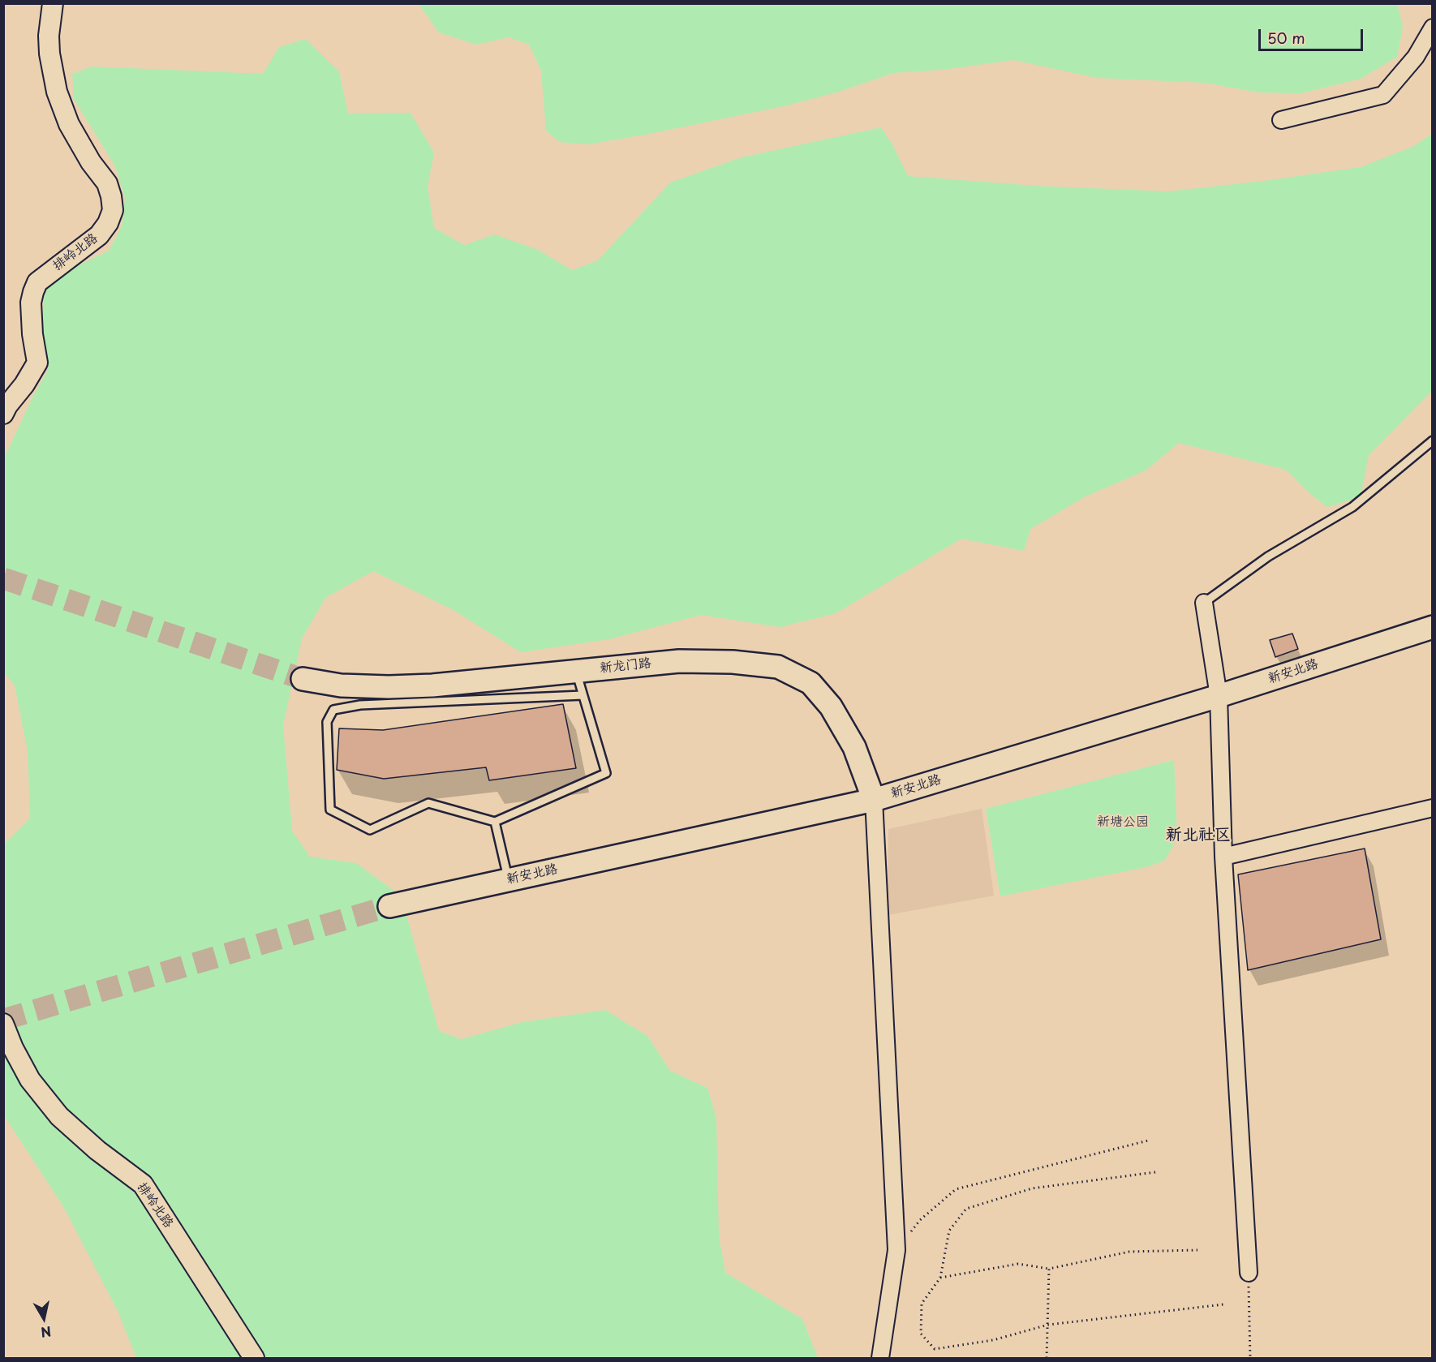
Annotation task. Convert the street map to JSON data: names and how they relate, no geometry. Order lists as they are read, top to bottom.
{
  "streets": {
    "main road": ["新龙门路", "新安北路"],
    "street": ["排岭北路"]
  },
  "crossings": [
    ["新龙门路", "新安北路"]
  ],
  "districts": ["新北社区"],
  "parks": ["新塘公园"],
  "scale_bar": "50 m",
  "north": "bottom"
}
